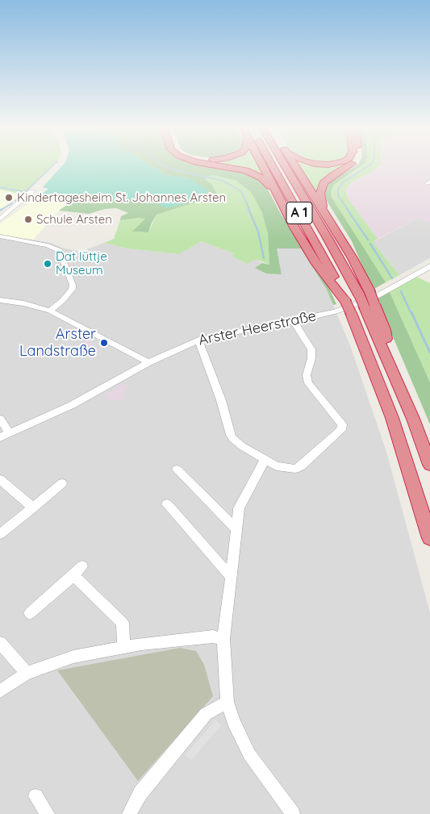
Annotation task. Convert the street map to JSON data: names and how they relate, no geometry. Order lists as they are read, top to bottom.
{
  "streets": {
    "highway": ["A 1"],
    "street": ["Arster Heerstraße"]
  },
  "places": [
    "Kindertagesheim St. Johannes Arsten",
    "Schule Arsten",
    "Dat lüttje Museum",
    "Arster Landstraße"
  ]
}
